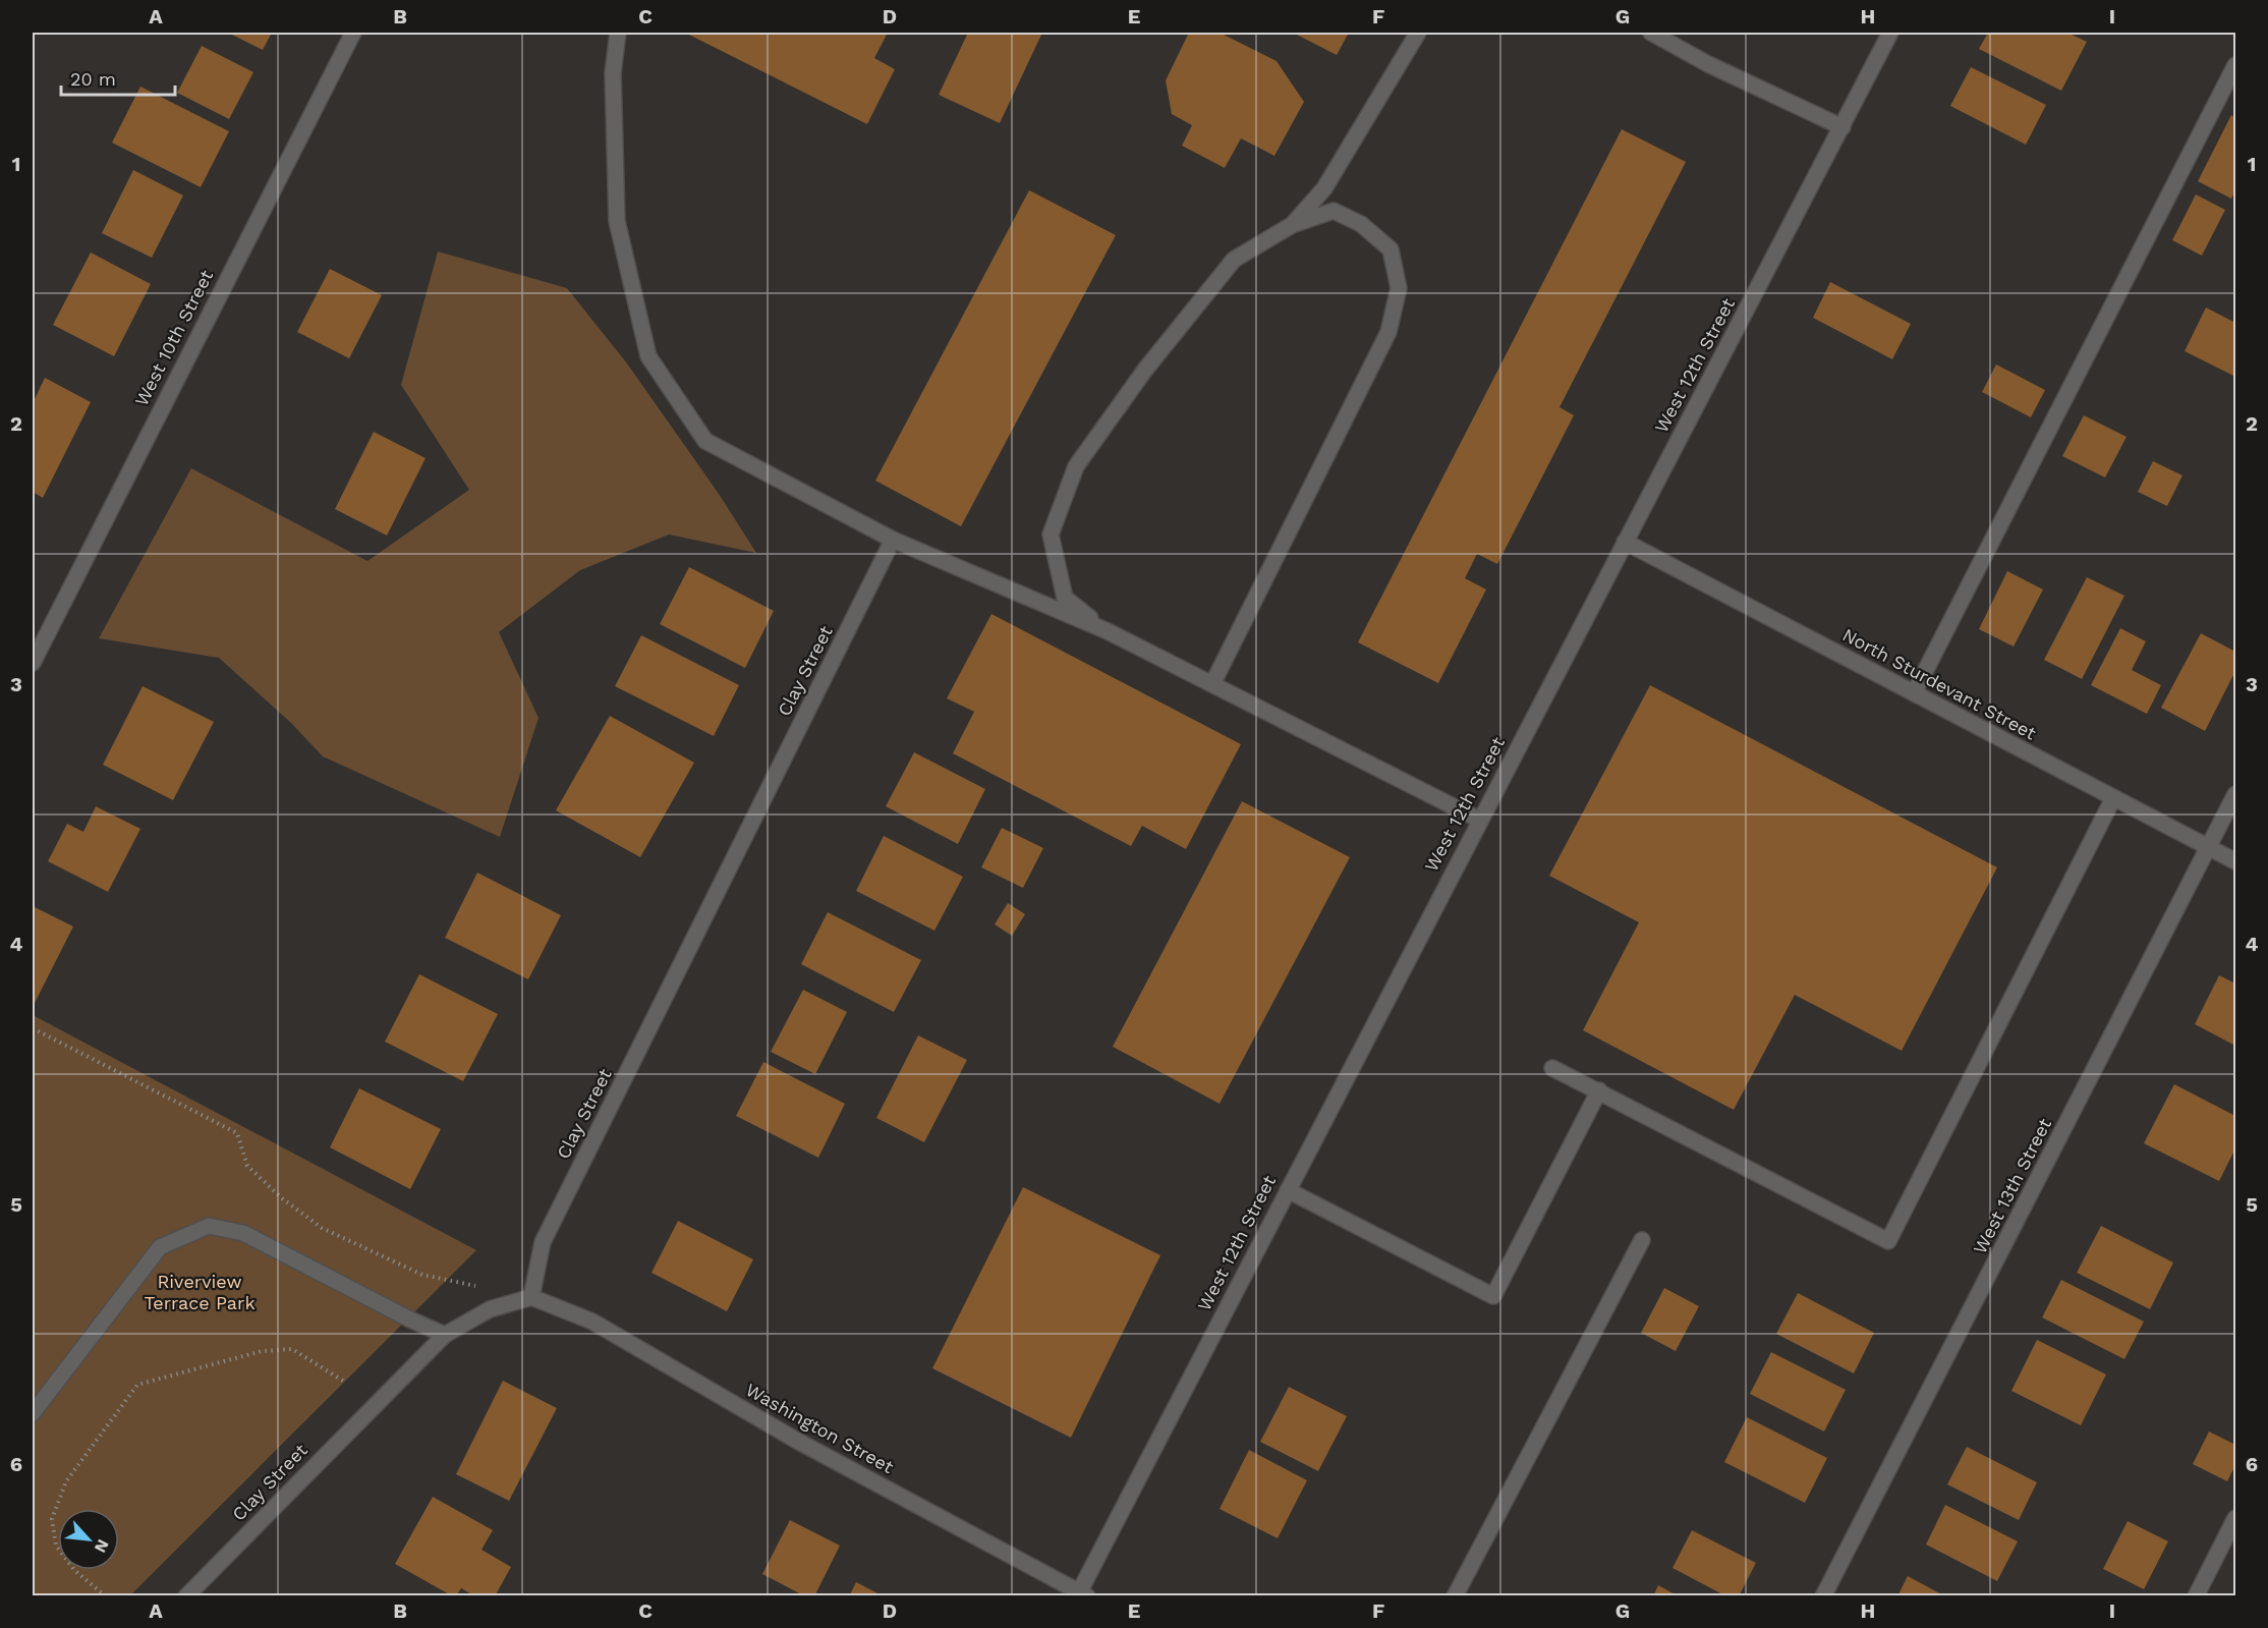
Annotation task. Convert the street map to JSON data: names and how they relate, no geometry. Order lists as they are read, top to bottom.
{
  "streets": {
    "street": [
      "West 10th Street",
      "West 12th Street",
      "Clay Street",
      "North Sturdevant Street",
      "West 13th Street",
      "Washington Street"
    ]
  },
  "crossings": [
    ["West 12th Street", "North Sturdevant Street"],
    ["West 12th Street", "Washington Street"],
    ["Clay Street", "Washington Street"],
    ["North Sturdevant Street", "West 13th Street"]
  ],
  "parks": ["Riverview Terrace Park"],
  "scale_bar": "20 m",
  "north": "bottom right",
  "grid": {
    "columns": [
      "A",
      "B",
      "C",
      "D",
      "E",
      "F",
      "G",
      "H",
      "I"
    ],
    "rows": [
      "1",
      "2",
      "3",
      "4",
      "5",
      "6"
    ]
  }
}
